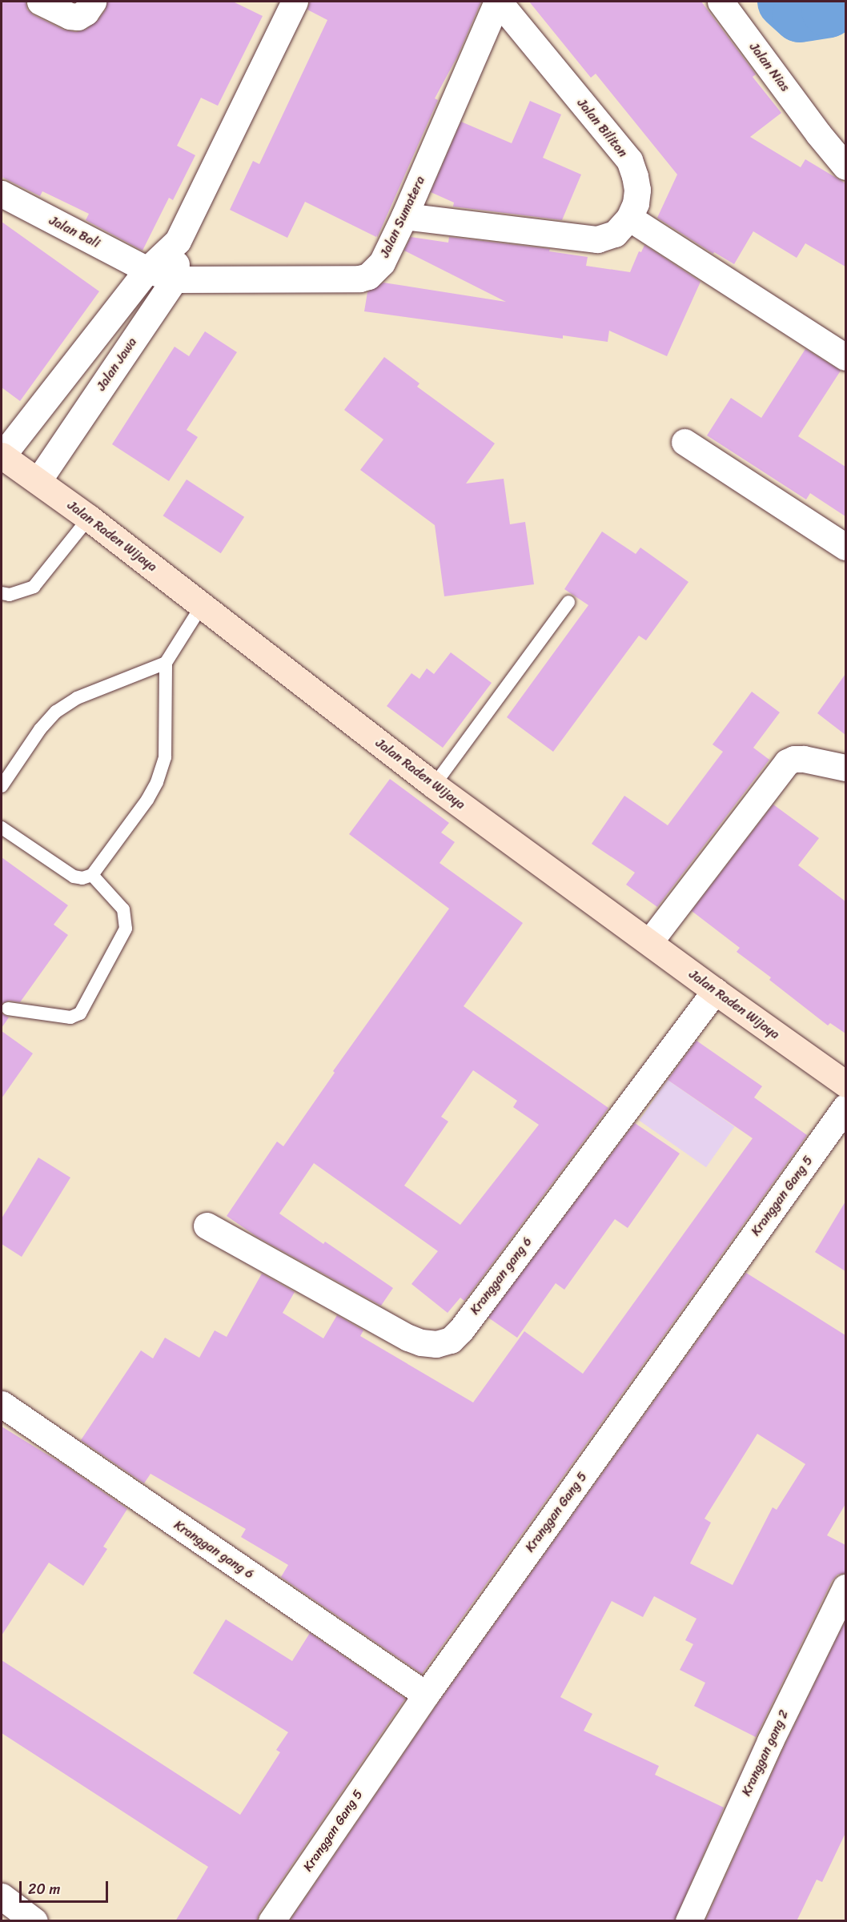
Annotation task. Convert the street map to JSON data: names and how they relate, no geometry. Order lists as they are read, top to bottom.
{
  "streets": {
    "main road": ["Jalan Raden Wijaya"],
    "street": [
      "Jalan Nias",
      "Jalan Biliton",
      "Jalan Sumatera",
      "Jalan Bali",
      "Jalan Jawa",
      "Kranggan Gang 5",
      "Kranggan gang 6",
      "Kranggan gang 2"
    ]
  },
  "crossings": [
    ["Jalan Biliton", "Jalan Sumatera"],
    ["Jalan Sumatera", "Jalan Bali"],
    ["Jalan Sumatera", "Jalan Jawa"],
    ["Jalan Bali", "Jalan Jawa"],
    ["Jalan Jawa", "Jalan Raden Wijaya"],
    ["Jalan Raden Wijaya", "Kranggan gang 6"],
    ["Kranggan Gang 5", "Kranggan gang 6"]
  ],
  "scale_bar": "20 m"
}
